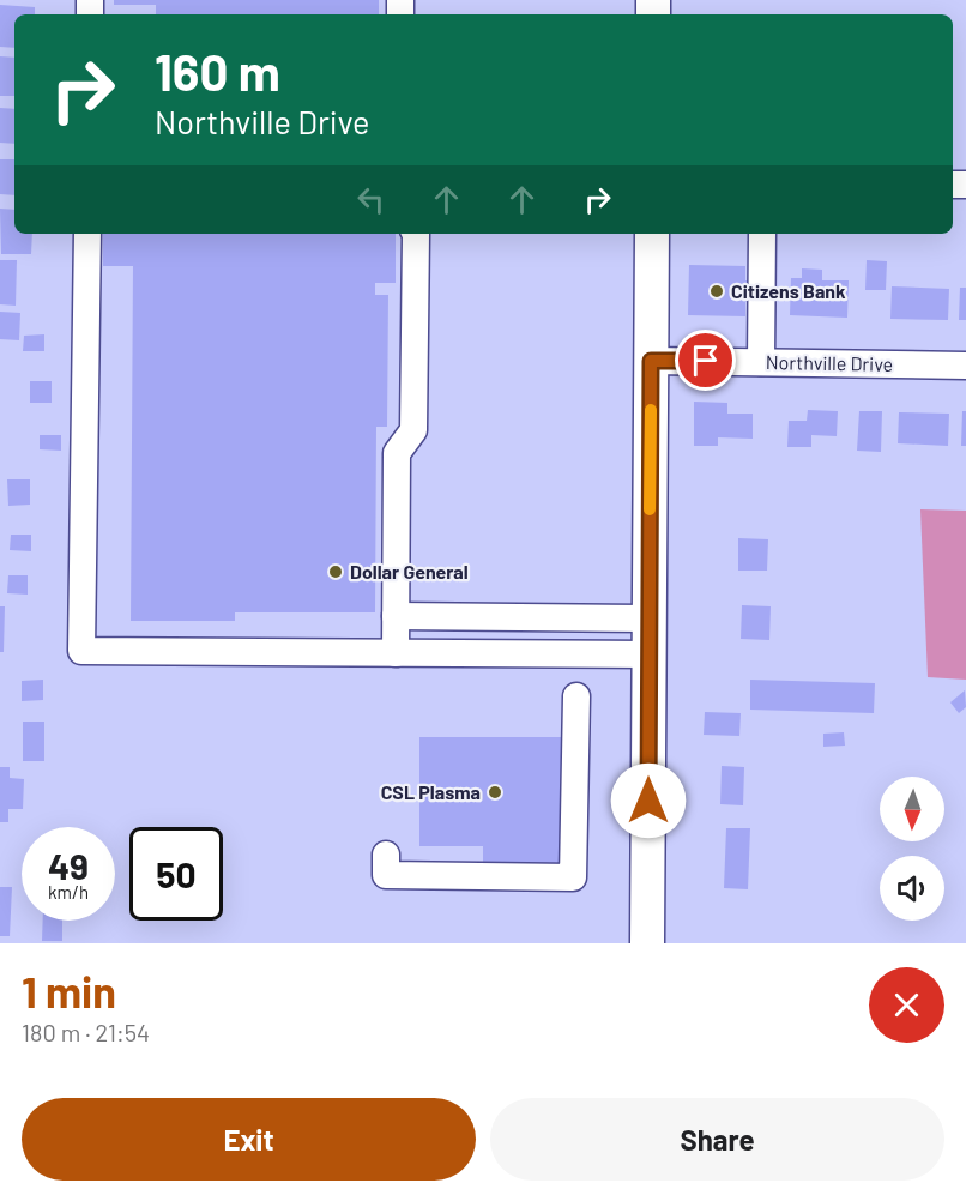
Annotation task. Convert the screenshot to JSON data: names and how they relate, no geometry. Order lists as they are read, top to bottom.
{
  "streets": {
    "street": ["Northville Drive"]
  },
  "places": ["Citizens Bank", "Dollar General", "CSL Plasma"],
  "north": "bottom",
  "page": {
    "turn": ["160 m", "Northville Drive"],
    "speed": "49 km/h",
    "limit": "50",
    "heading": ["1 min", "180 m · 21:54"],
    "buttons": ["Exit", "Share"]
  }
}
